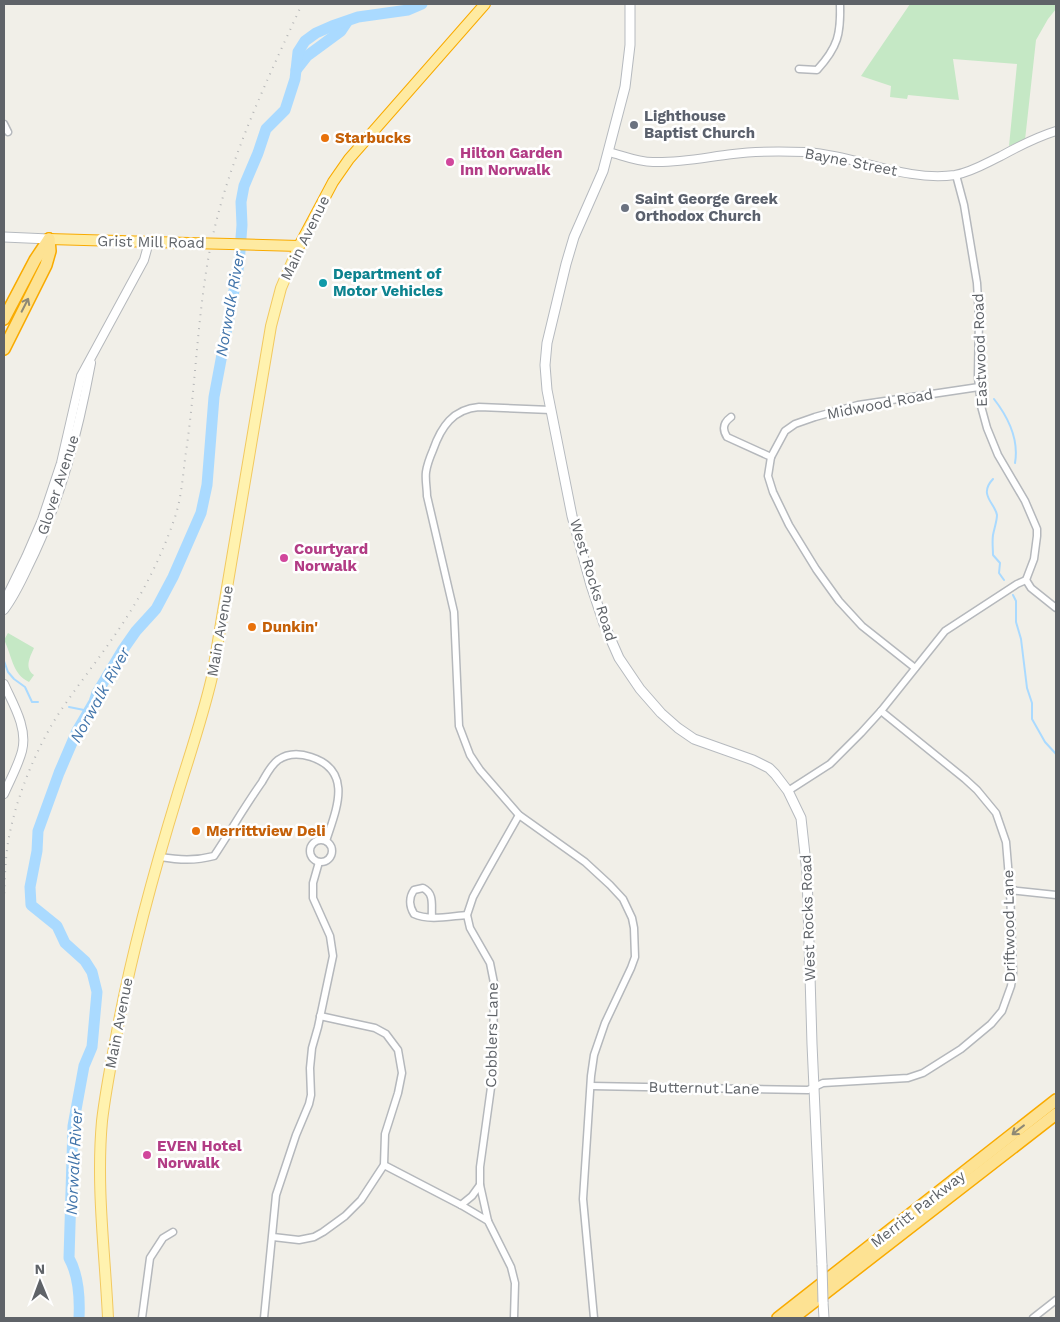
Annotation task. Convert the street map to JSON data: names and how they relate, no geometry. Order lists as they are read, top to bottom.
{
  "streets": {
    "highway": ["Main Avenue", "Grist Mill Road", "Merritt Parkway"],
    "main road": ["West Rocks Road"],
    "street": [
      "Bayne Street",
      "Eastwood Road",
      "Midwood Road",
      "Glover Avenue",
      "Driftwood Lane",
      "Cobblers Lane",
      "Butternut Lane"
    ]
  },
  "crossings": [
    ["Bayne Street", "Eastwood Road"],
    ["Bayne Street", "West Rocks Road"],
    ["Main Avenue", "Grist Mill Road"],
    ["Grist Mill Road", "Glover Avenue"],
    ["Eastwood Road", "Midwood Road"],
    ["West Rocks Road", "Driftwood Lane"],
    ["West Rocks Road", "Butternut Lane"],
    ["Driftwood Lane", "Butternut Lane"]
  ],
  "water": ["Norwalk River"],
  "places": [
    "Lighthouse Baptist Church",
    "Starbucks",
    "Hilton Garden Inn Norwalk",
    "Saint George Greek Orthodox Church",
    "Department of Motor Vehicles",
    "Courtyard Norwalk",
    "Dunkin'",
    "Merrittview Deli",
    "EVEN Hotel Norwalk"
  ],
  "north": "top"
}
